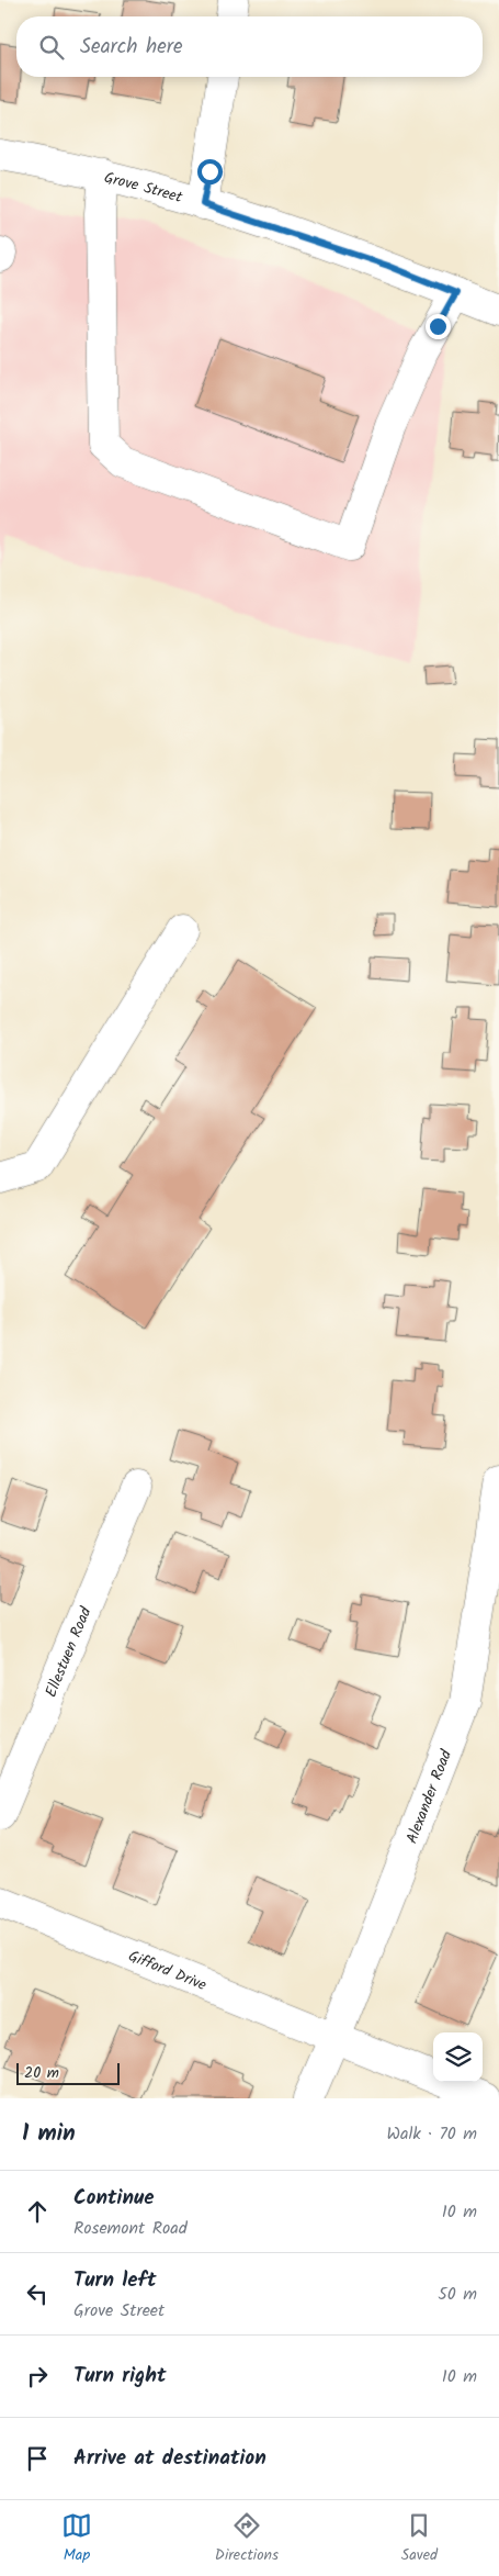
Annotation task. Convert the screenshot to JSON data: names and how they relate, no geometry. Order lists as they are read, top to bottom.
{
  "streets": {
    "street": [
      "Grove Street",
      "Ellestuen Road",
      "Alexander Road",
      "Gifford Drive"
    ]
  },
  "crossings": [
    ["Alexander Road", "Gifford Drive"]
  ],
  "scale_bar": "20 m",
  "page": {
    "search": "Search here",
    "scale": "20 m",
    "heading": ["1 min", "Walk · 70 m"],
    "list": [
      ["Continue", "Rosemont Road", "10 m"],
      ["Turn left", "Grove Street", "50 m"],
      ["Turn right", "10 m"],
      "Arrive at destination"
    ],
    "nav": ["Map", "Directions", "Saved"]
  }
}
